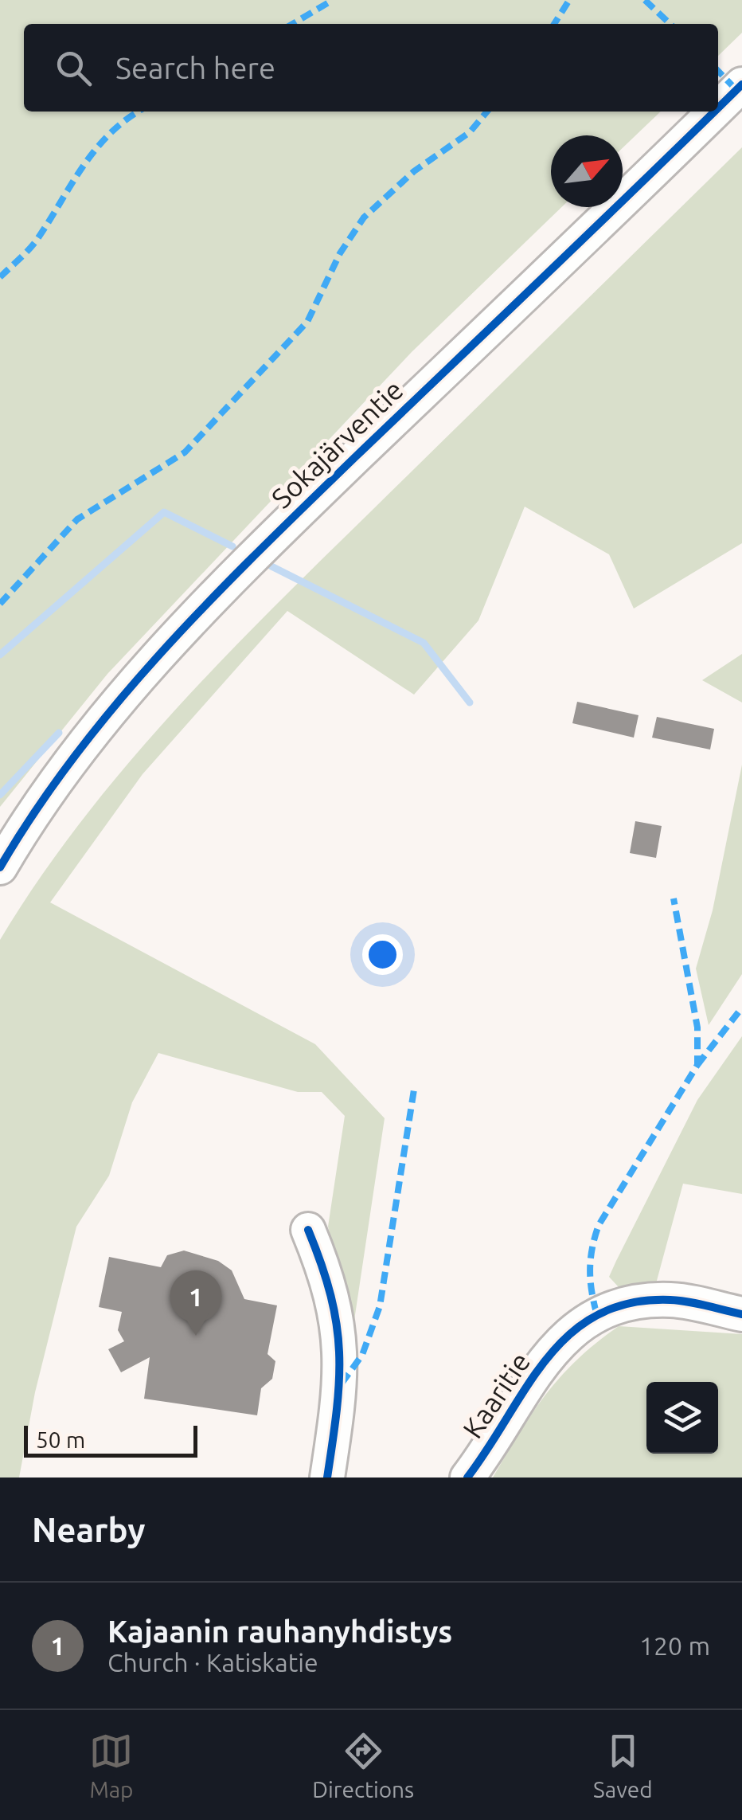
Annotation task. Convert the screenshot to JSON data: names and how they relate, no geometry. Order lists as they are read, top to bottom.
{
  "streets": {
    "street": ["Sokajärventie", "Kaaritie"]
  },
  "scale_bar": "50 m",
  "north": "top right",
  "page": {
    "search": "Search here",
    "pins": "1",
    "scale": "50 m",
    "heading": "Nearby",
    "list": [
      {
        "mark": "1",
        "name": "Kajaanin rauhanyhdistys",
        "note": "Church · Katiskatie",
        "value": "120 m"
      }
    ],
    "nav": ["Map", "Directions", "Saved"]
  }
}
